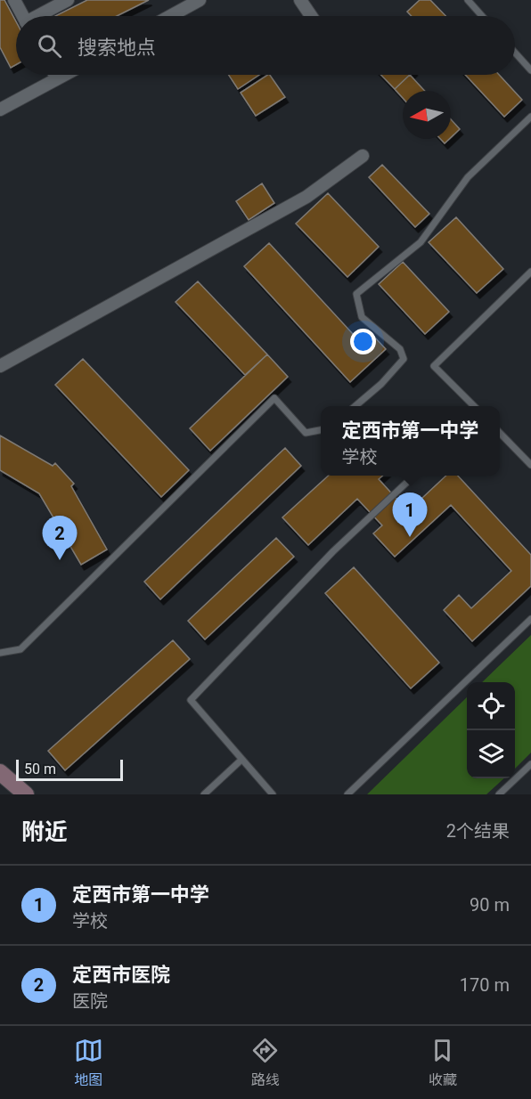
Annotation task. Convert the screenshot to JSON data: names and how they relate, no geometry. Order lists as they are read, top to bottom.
{
  "scale_bar": "50 m",
  "north": "left",
  "page": {
    "search": "搜索地点",
    "popup": ["定西市第一中学", "学校"],
    "pins": ["1", "2"],
    "scale": "50 m",
    "heading": ["附近", "2个结果"],
    "list": [
      {
        "mark": "1",
        "name": "定西市第一中学",
        "note": "学校",
        "value": "90 m"
      },
      {
        "mark": "2",
        "name": "定西市医院",
        "note": "医院",
        "value": "170 m"
      }
    ],
    "nav": ["地图", "路线", "收藏"]
  }
}
